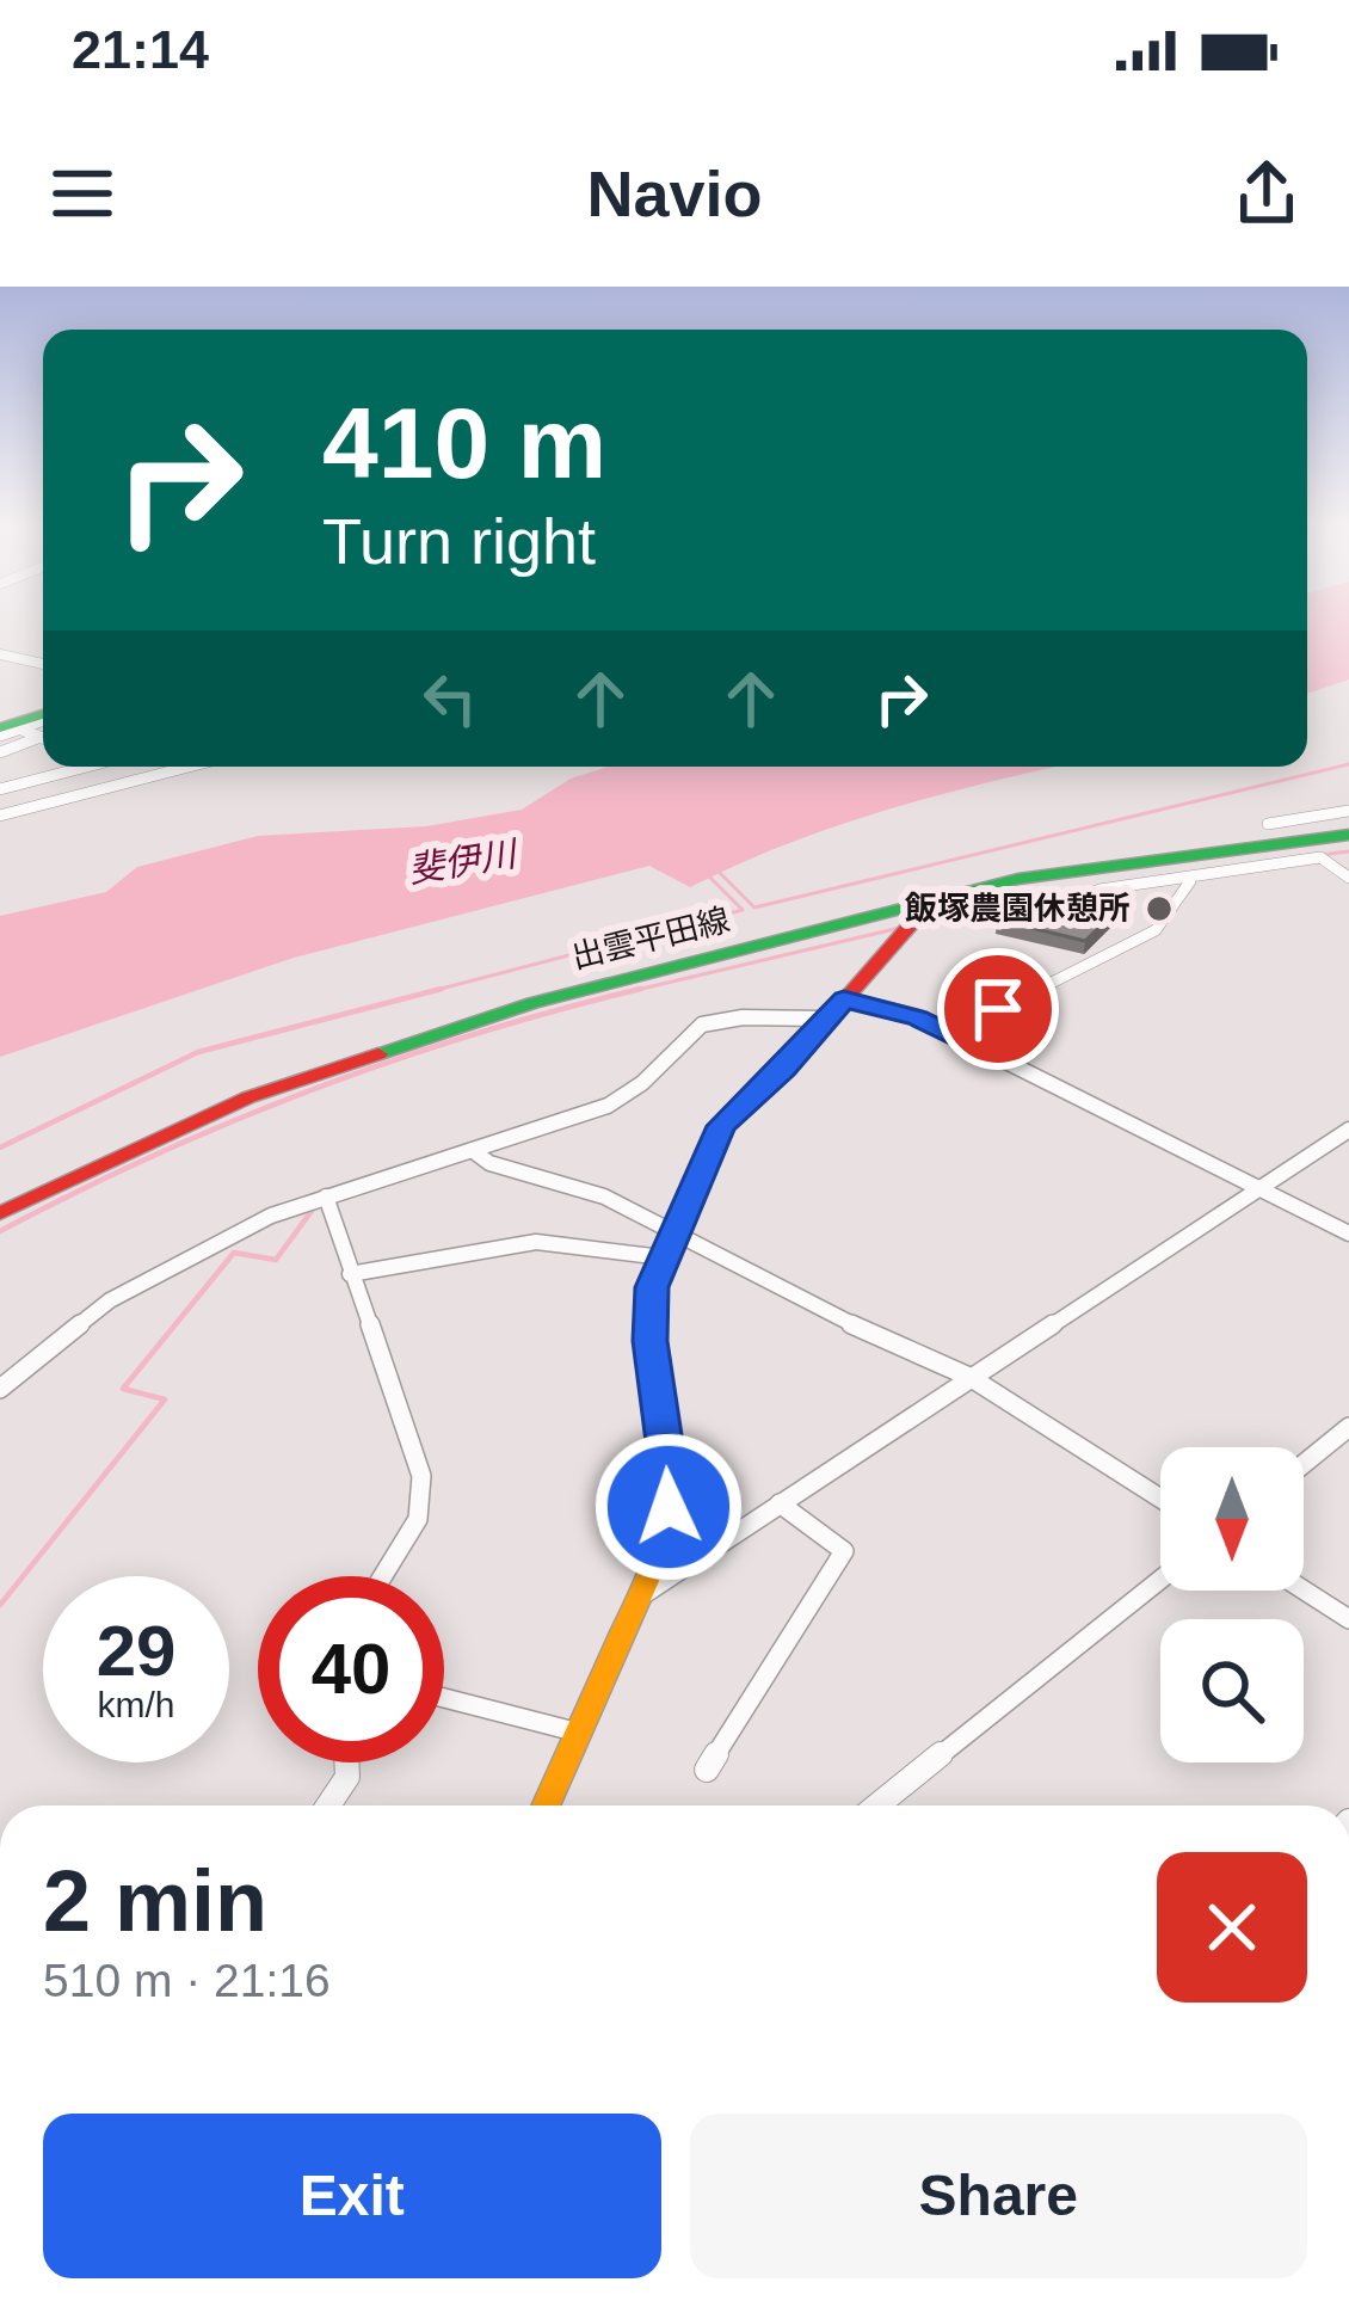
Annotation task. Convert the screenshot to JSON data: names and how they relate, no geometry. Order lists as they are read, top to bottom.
{
  "streets": {
    "main road": ["出雲平田線"]
  },
  "water": ["斐伊川"],
  "places": ["飯塚農園休憩所"],
  "north": "bottom",
  "page": {
    "status": "21:14",
    "header": "Navio",
    "turn": ["410 m", "Turn right"],
    "speed": "29 km/h",
    "limit": "40",
    "heading": ["2 min", "510 m · 21:16"],
    "buttons": ["Exit", "Share"]
  }
}
